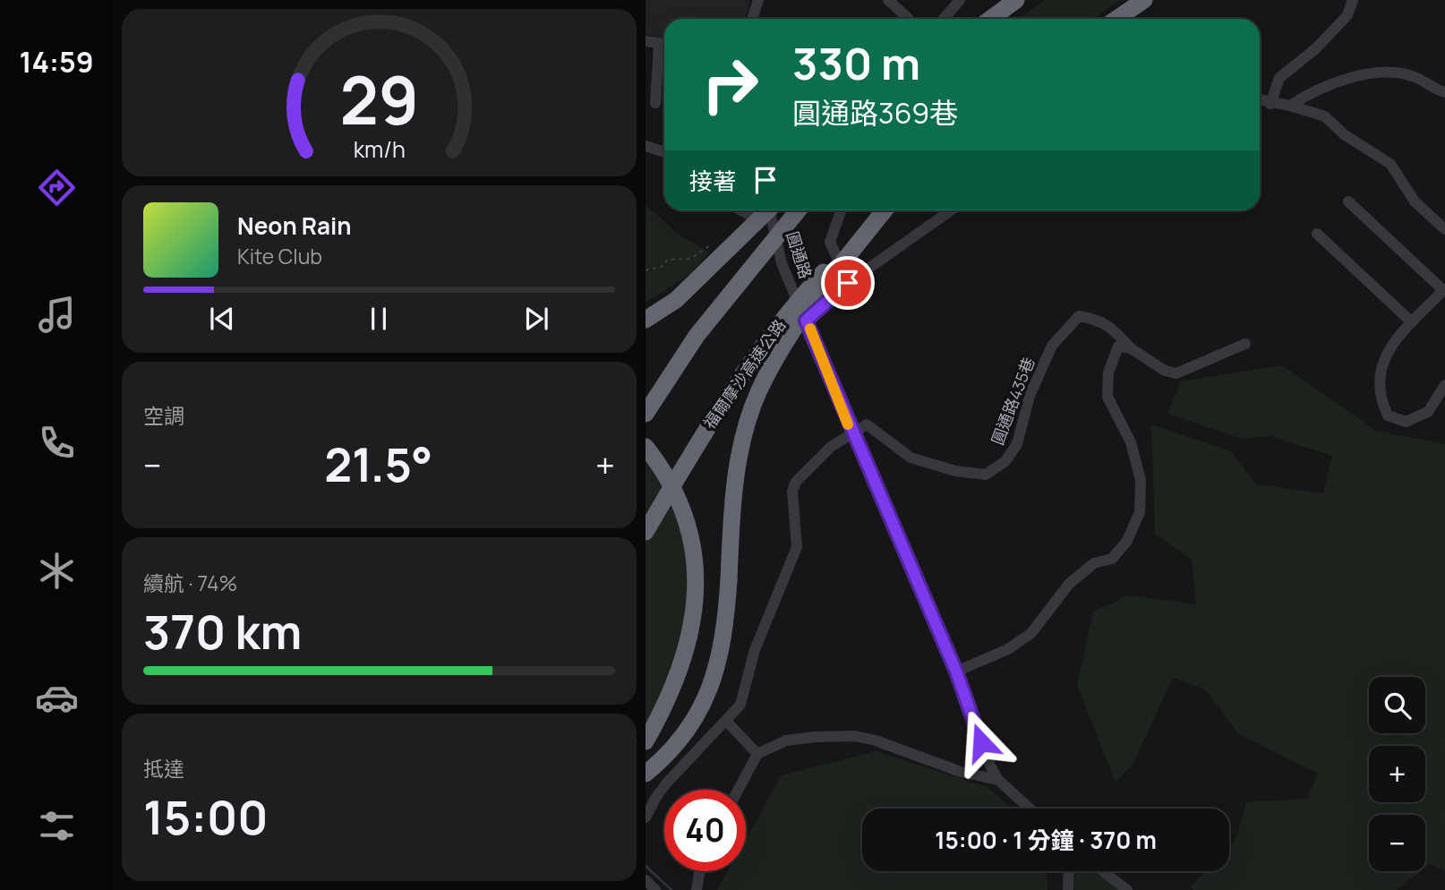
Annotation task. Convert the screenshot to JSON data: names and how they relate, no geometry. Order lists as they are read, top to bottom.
{
  "streets": {
    "highway": ["福爾摩沙高速公路"],
    "street": ["圓通路", "圓通路435巷"]
  },
  "crossings": [
    ["圓通路", "圓通路435巷"]
  ],
  "page": {
    "tabs": "14:59",
    "turn": ["330 m", "圓通路369巷"],
    "then": "接著",
    "song": ["Neon Rain", "Kite Club"],
    "tile": [
      "空調",
      ["續航 · 74%", "370 km"],
      ["抵達", "15:00"]
    ],
    "heat": ["−", "21.5°", "+"],
    "map_buttons": ["+", "−"],
    "limit": "40",
    "trip": "15:00 · 1 分鐘 · 370 m",
    "gauge": ["29", "km/h"]
  }
}
